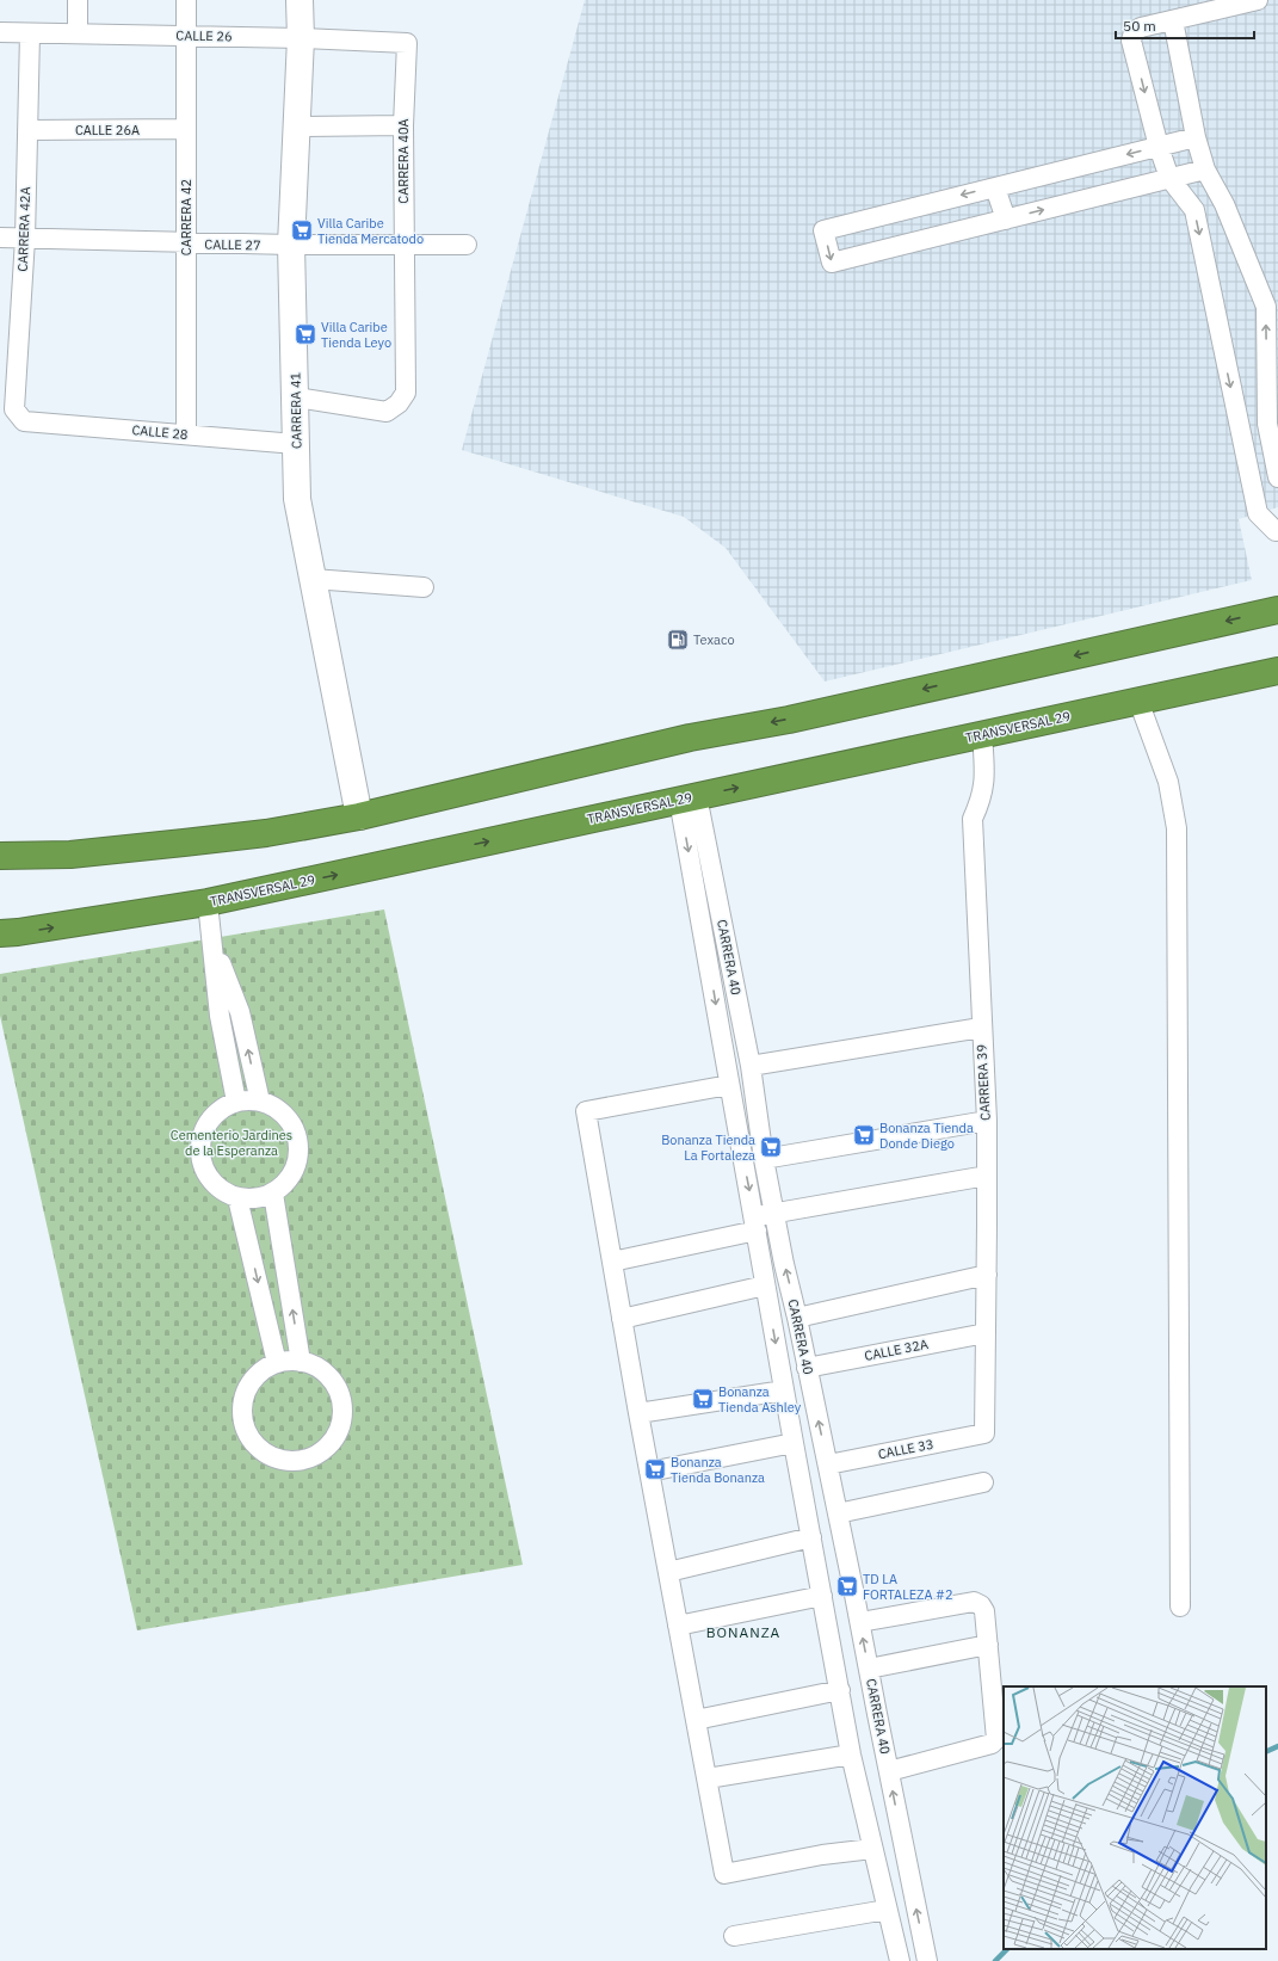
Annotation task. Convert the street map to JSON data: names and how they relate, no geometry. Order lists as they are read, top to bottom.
{
  "streets": {
    "highway": ["TRANSVERSAL 29"],
    "street": [
      "CALLE 26",
      "CALLE 26A",
      "CARRERA 40A",
      "CARRERA 42",
      "CARRERA 42A",
      "CALLE 27",
      "CARRERA 41",
      "CALLE 28",
      "CARRERA 40",
      "CARRERA 39",
      "CALLE 32A",
      "CALLE 33"
    ]
  },
  "crossings": [
    ["CALLE 26", "CARRERA 40A"],
    ["CALLE 26", "CARRERA 42"],
    ["CALLE 26", "CARRERA 42A"],
    ["CALLE 26", "CARRERA 41"],
    ["CALLE 26A", "CARRERA 42"],
    ["CALLE 26A", "CARRERA 42A"],
    ["CARRERA 40A", "CALLE 27"],
    ["CARRERA 40A", "CARRERA 41"],
    ["CARRERA 42", "CALLE 27"],
    ["CARRERA 42", "CALLE 28"],
    ["CARRERA 42A", "CALLE 27"],
    ["CARRERA 42A", "CALLE 28"],
    ["CALLE 27", "CARRERA 41"],
    ["CARRERA 41", "CALLE 28"],
    ["TRANSVERSAL 29", "CARRERA 40"],
    ["TRANSVERSAL 29", "CARRERA 39"],
    ["CARRERA 40", "CALLE 32A"],
    ["CARRERA 40", "CALLE 33"],
    ["CARRERA 39", "CALLE 32A"],
    ["CARRERA 39", "CALLE 33"]
  ],
  "districts": ["BONANZA"],
  "parks": ["Cementerio Jardines de la Esperanza"],
  "places": {
    "supermarket": [
      "Villa Caribe Tienda Mercatodo",
      "Villa Caribe Tienda Leyo",
      "Bonanza Tienda Donde Diego",
      "Bonanza Tienda La Fortaleza",
      "Bonanza Tienda Ashley",
      "Bonanza Tienda Bonanza",
      "TD LA FORTALEZA #2"
    ],
    "fuel station": ["Texaco"]
  },
  "scale_bar": "50 m"
}
